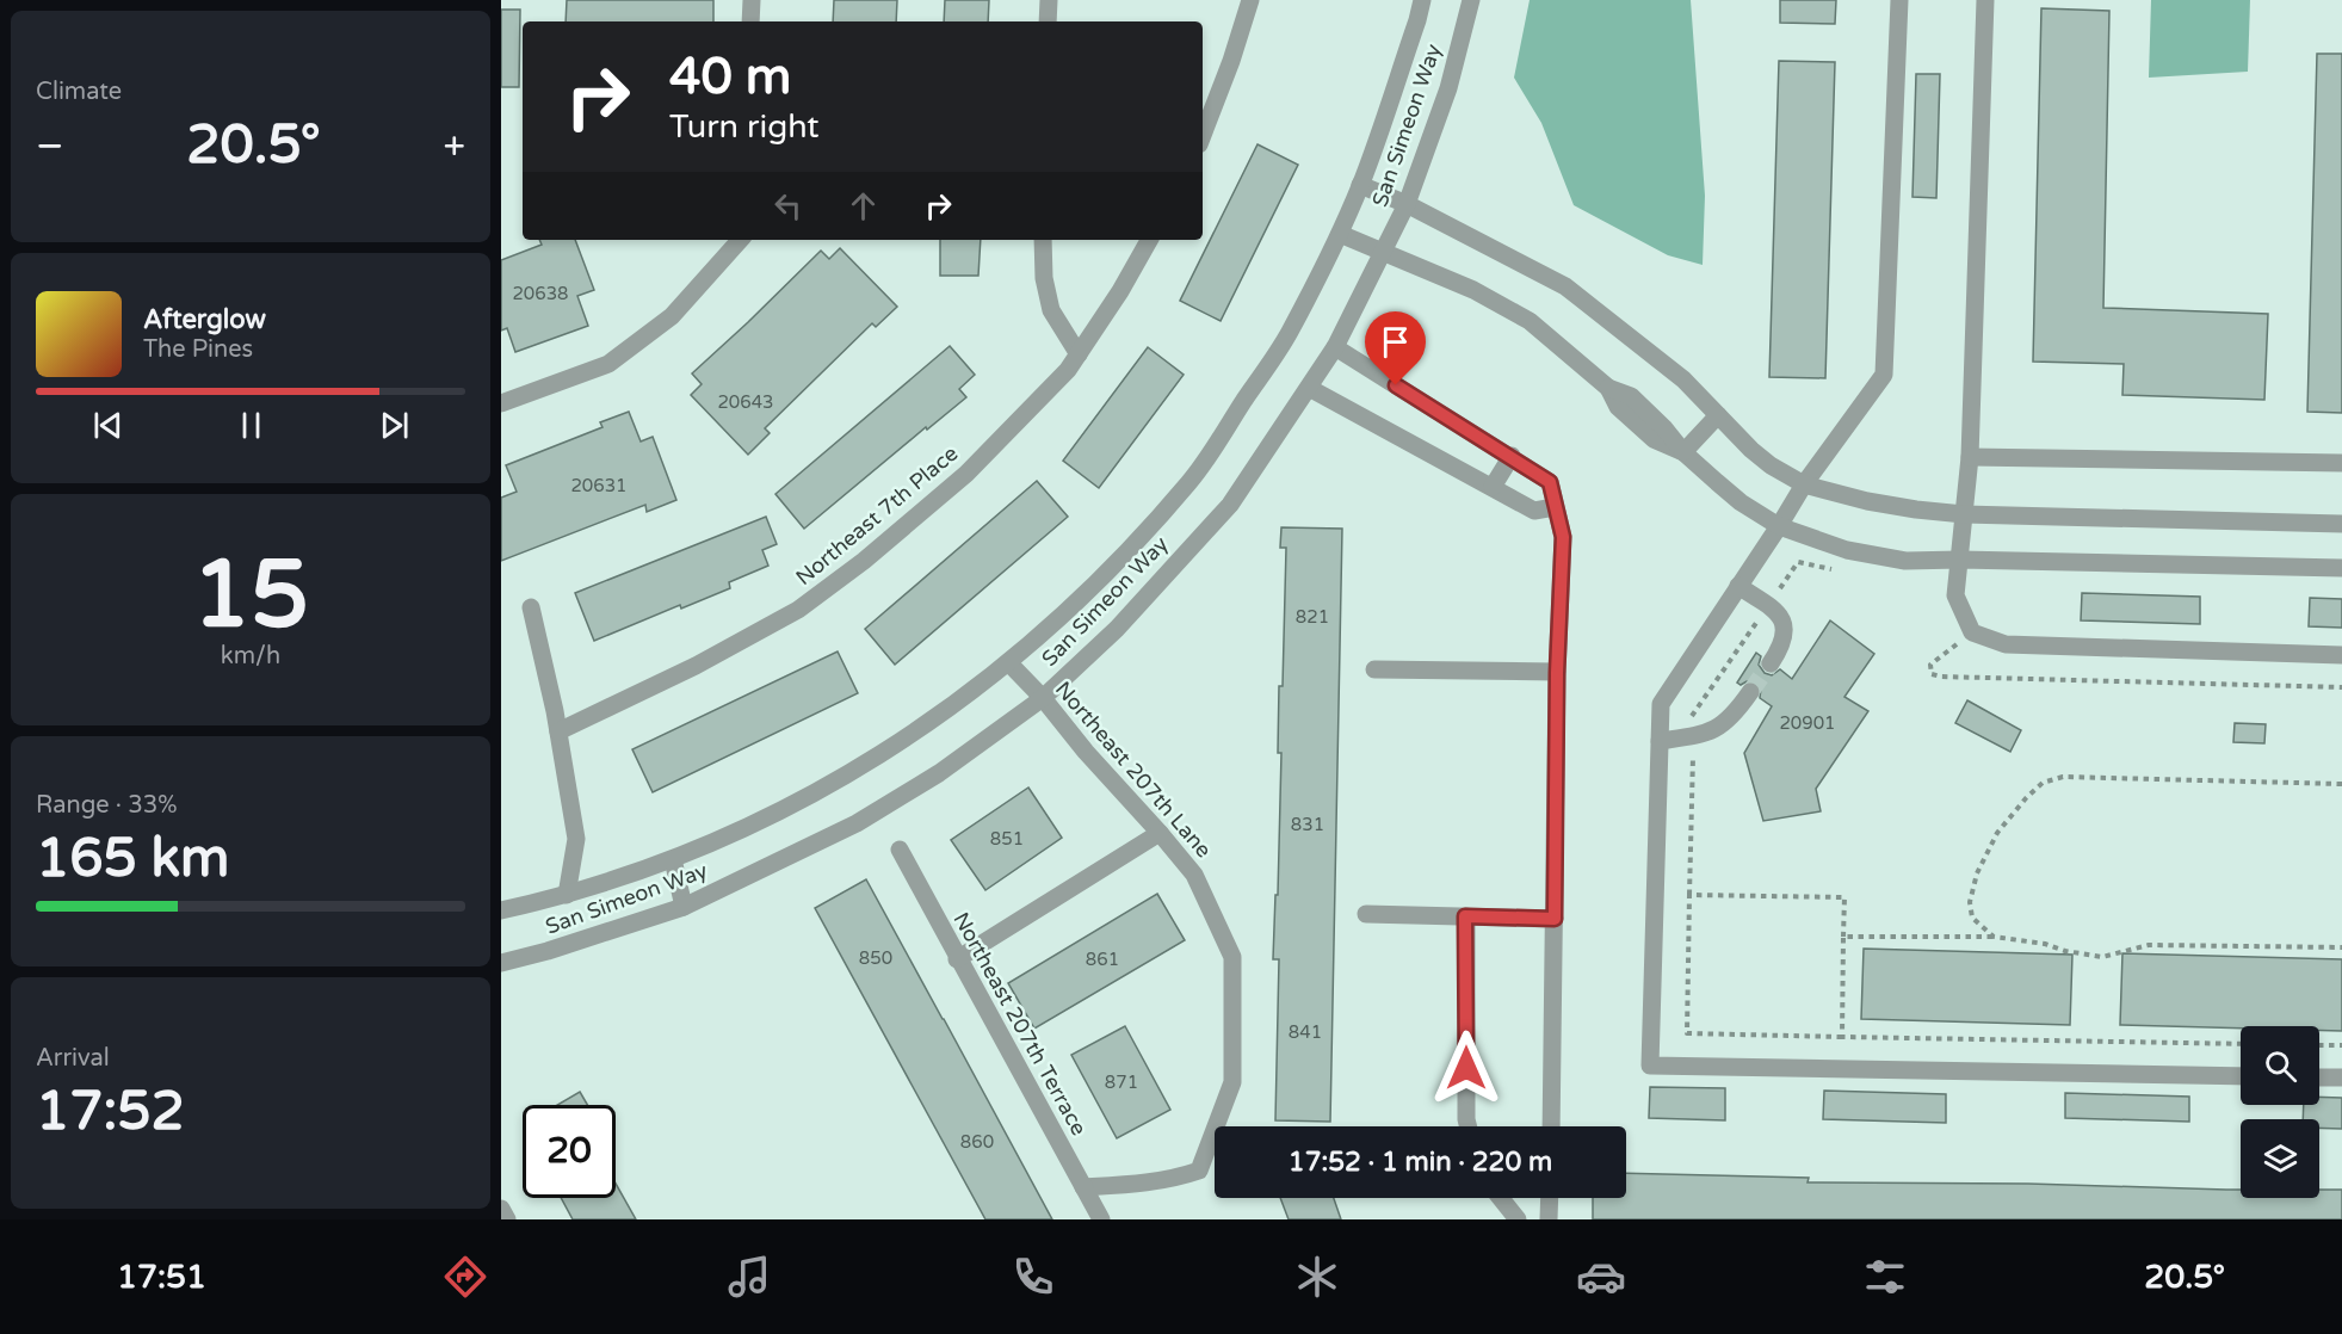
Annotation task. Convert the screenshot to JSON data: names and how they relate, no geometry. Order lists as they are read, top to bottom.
{
  "streets": {
    "street": [
      "San Simeon Way",
      "Northeast 7th Place",
      "Northeast 207th Lane",
      "Northeast 207th Terrace"
    ]
  },
  "crossings": [
    ["San Simeon Way", "Northeast 207th Lane"],
    ["Northeast 207th Lane", "Northeast 207th Terrace"]
  ],
  "house_numbers": [
    "20638",
    "20643",
    "20631",
    "821",
    "20901",
    "831",
    "851",
    "850",
    "861",
    "841",
    "871",
    "860"
  ],
  "page": {
    "tile": [
      "Climate",
      ["15", "km/h"],
      ["Range · 33%", "165 km"],
      ["Arrival", "17:52"]
    ],
    "turn": ["40 m", "Turn right"],
    "heat": ["−", "20.5°", "+"],
    "song": ["Afterglow", "The Pines"],
    "limit": "20",
    "trip": "17:52 · 1 min · 220 m",
    "tabs": ["17:51", "20.5°"]
  }
}
